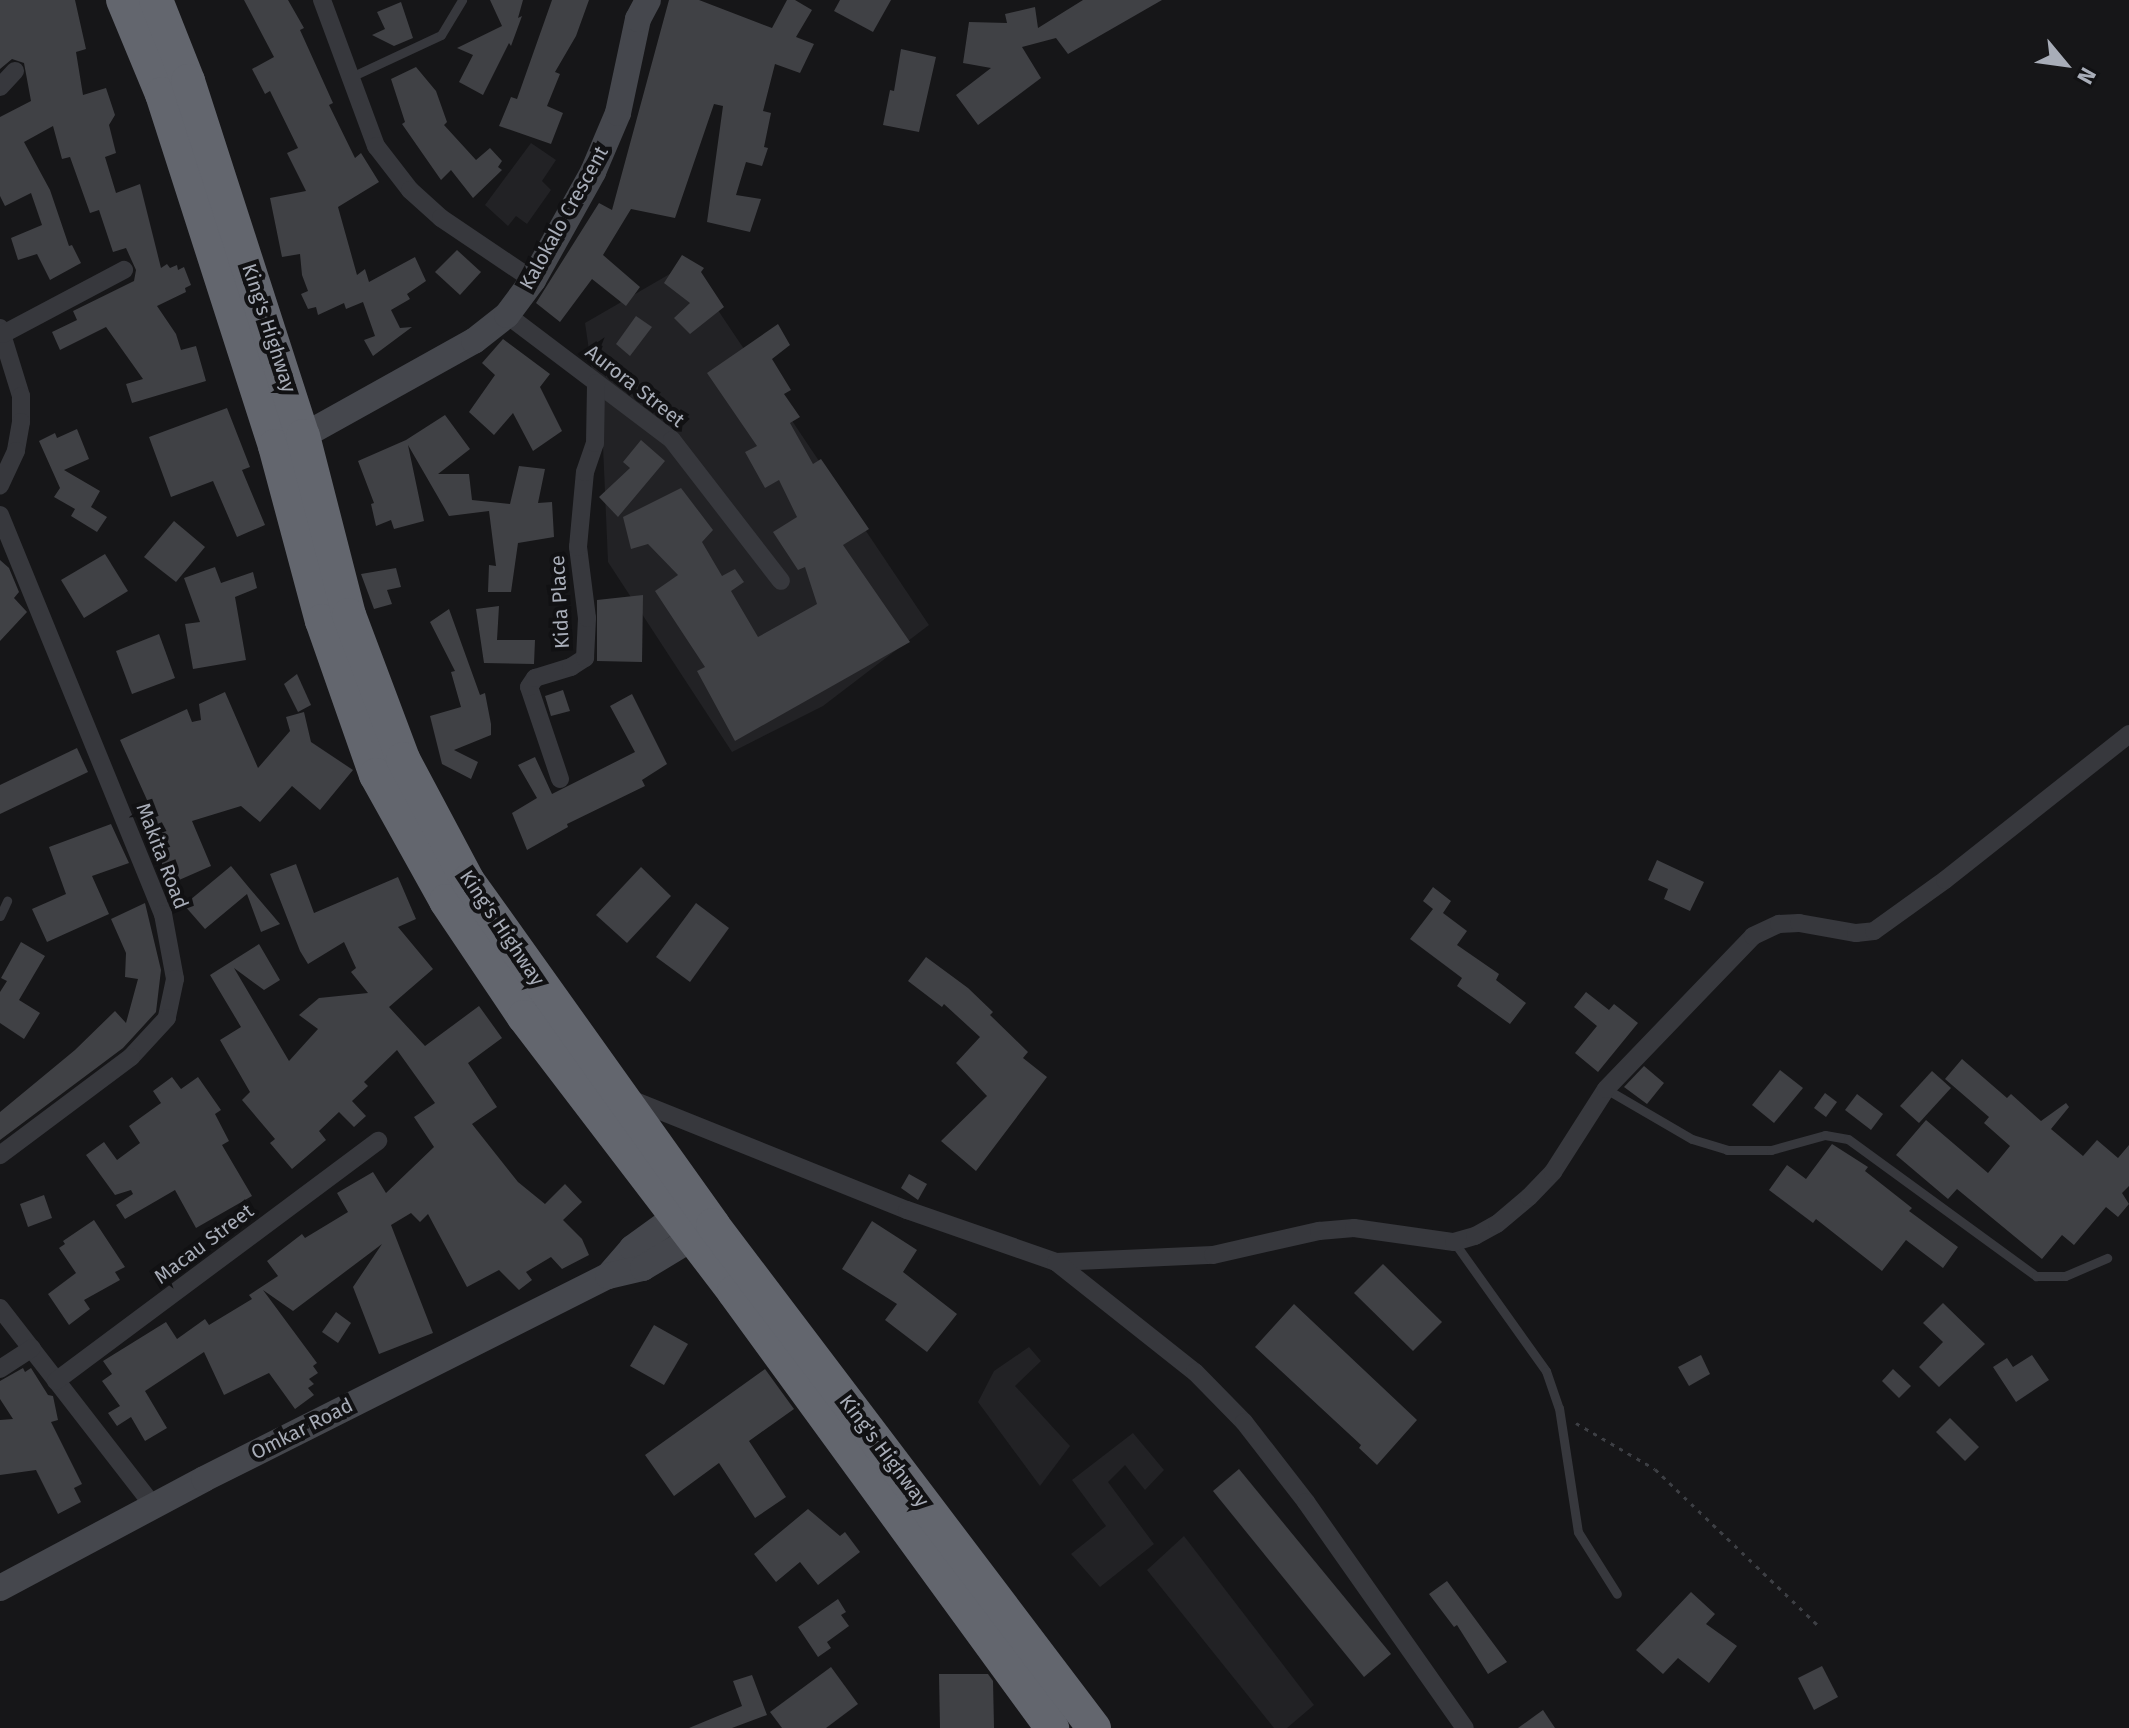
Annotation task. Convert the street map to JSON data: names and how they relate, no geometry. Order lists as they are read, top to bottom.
{
  "streets": {
    "highway": ["King's Highway"],
    "street": [
      "Kalokalo Crescent",
      "Aurora Street",
      "Kida Place",
      "Makita Road",
      "Macau Street",
      "Omkar Road"
    ]
  },
  "crossings": [
    ["Kalokalo Crescent", "King's Highway"],
    ["Kalokalo Crescent", "Aurora Street"],
    ["King's Highway", "Omkar Road"],
    ["Aurora Street", "Kida Place"]
  ],
  "north": "bottom right"
}
